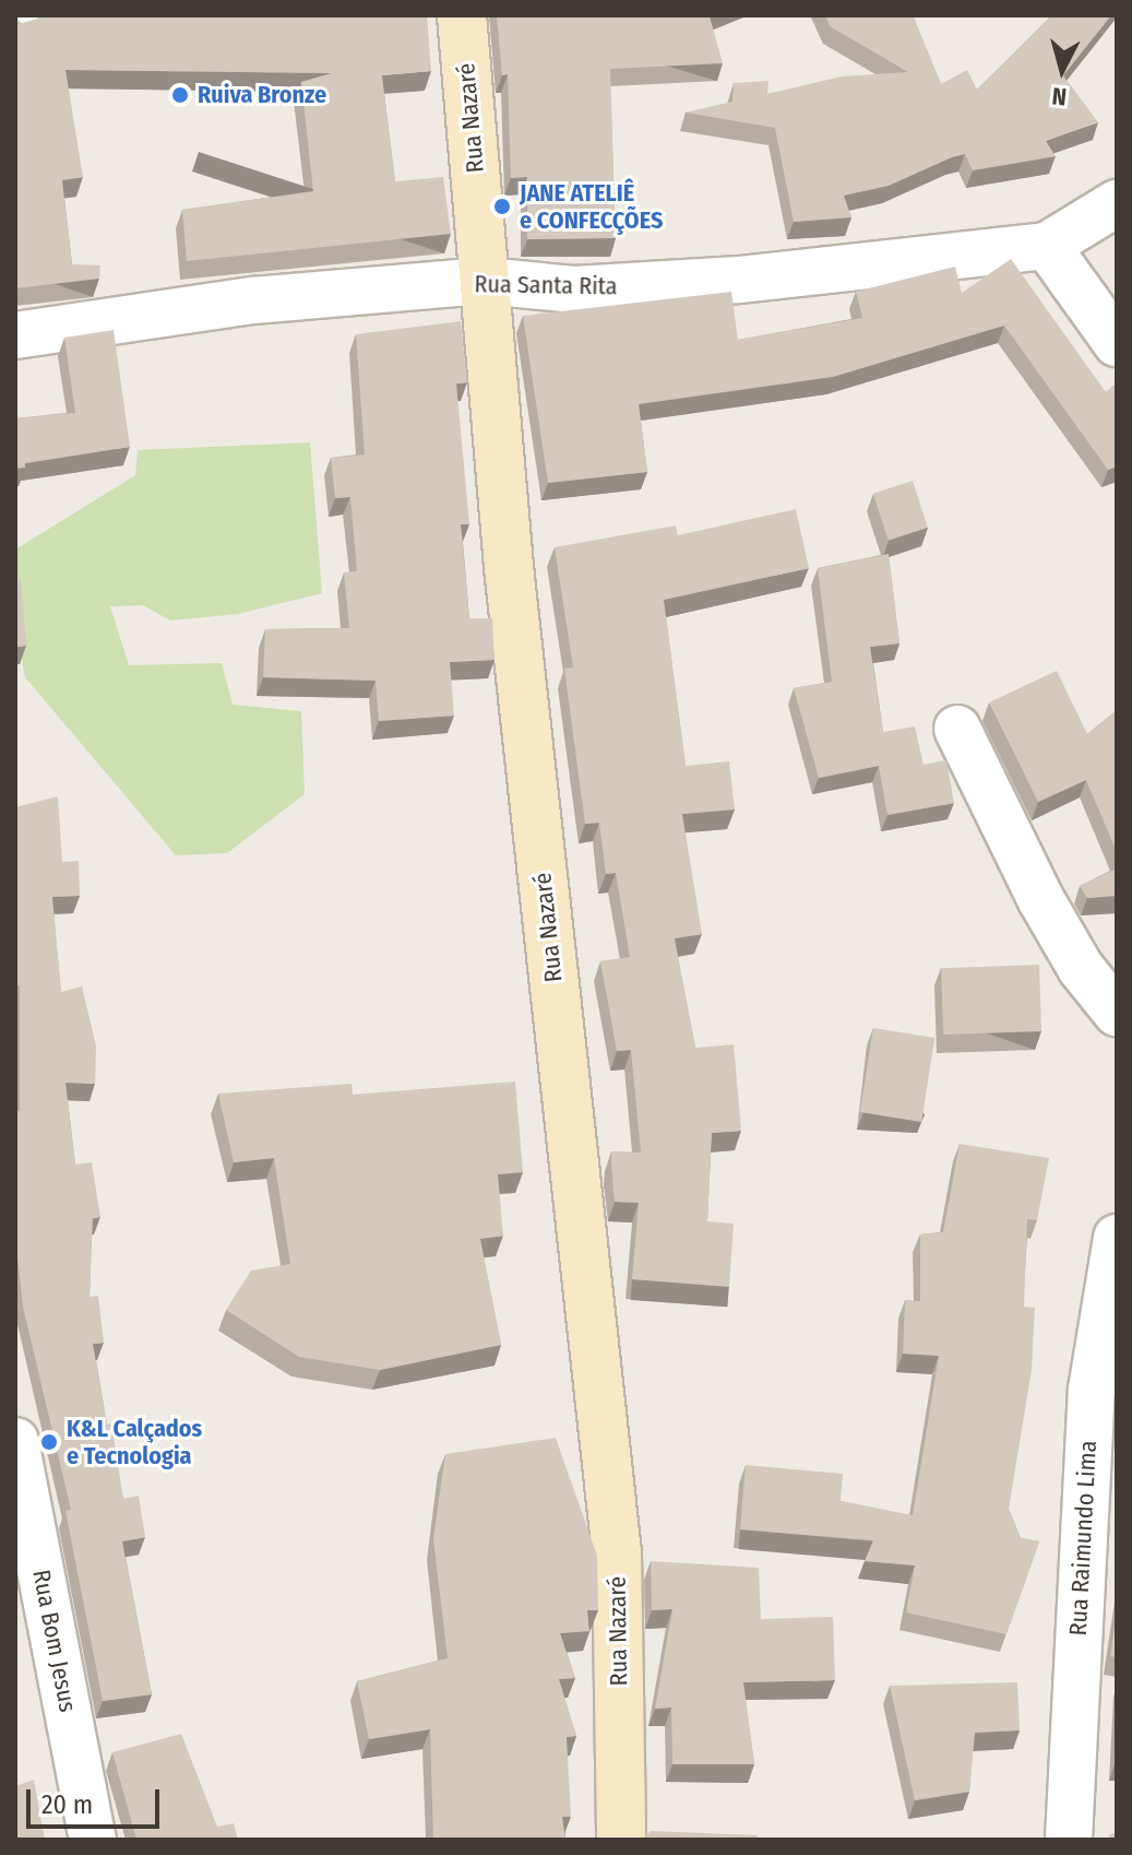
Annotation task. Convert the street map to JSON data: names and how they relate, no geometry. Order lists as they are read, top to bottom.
{
  "streets": {
    "street": [
      "Rua Nazaré",
      "Rua Santa Rita",
      "Rua Raimundo Lima",
      "Rua Bom Jesus"
    ]
  },
  "crossings": [
    ["Rua Nazaré", "Rua Santa Rita"]
  ],
  "places": ["Ruiva Bronze", "JANE ATELIÊ e CONFECÇÕES", "K&L Calçados e Tecnologia"],
  "scale_bar": "20 m",
  "north": "bottom"
}
